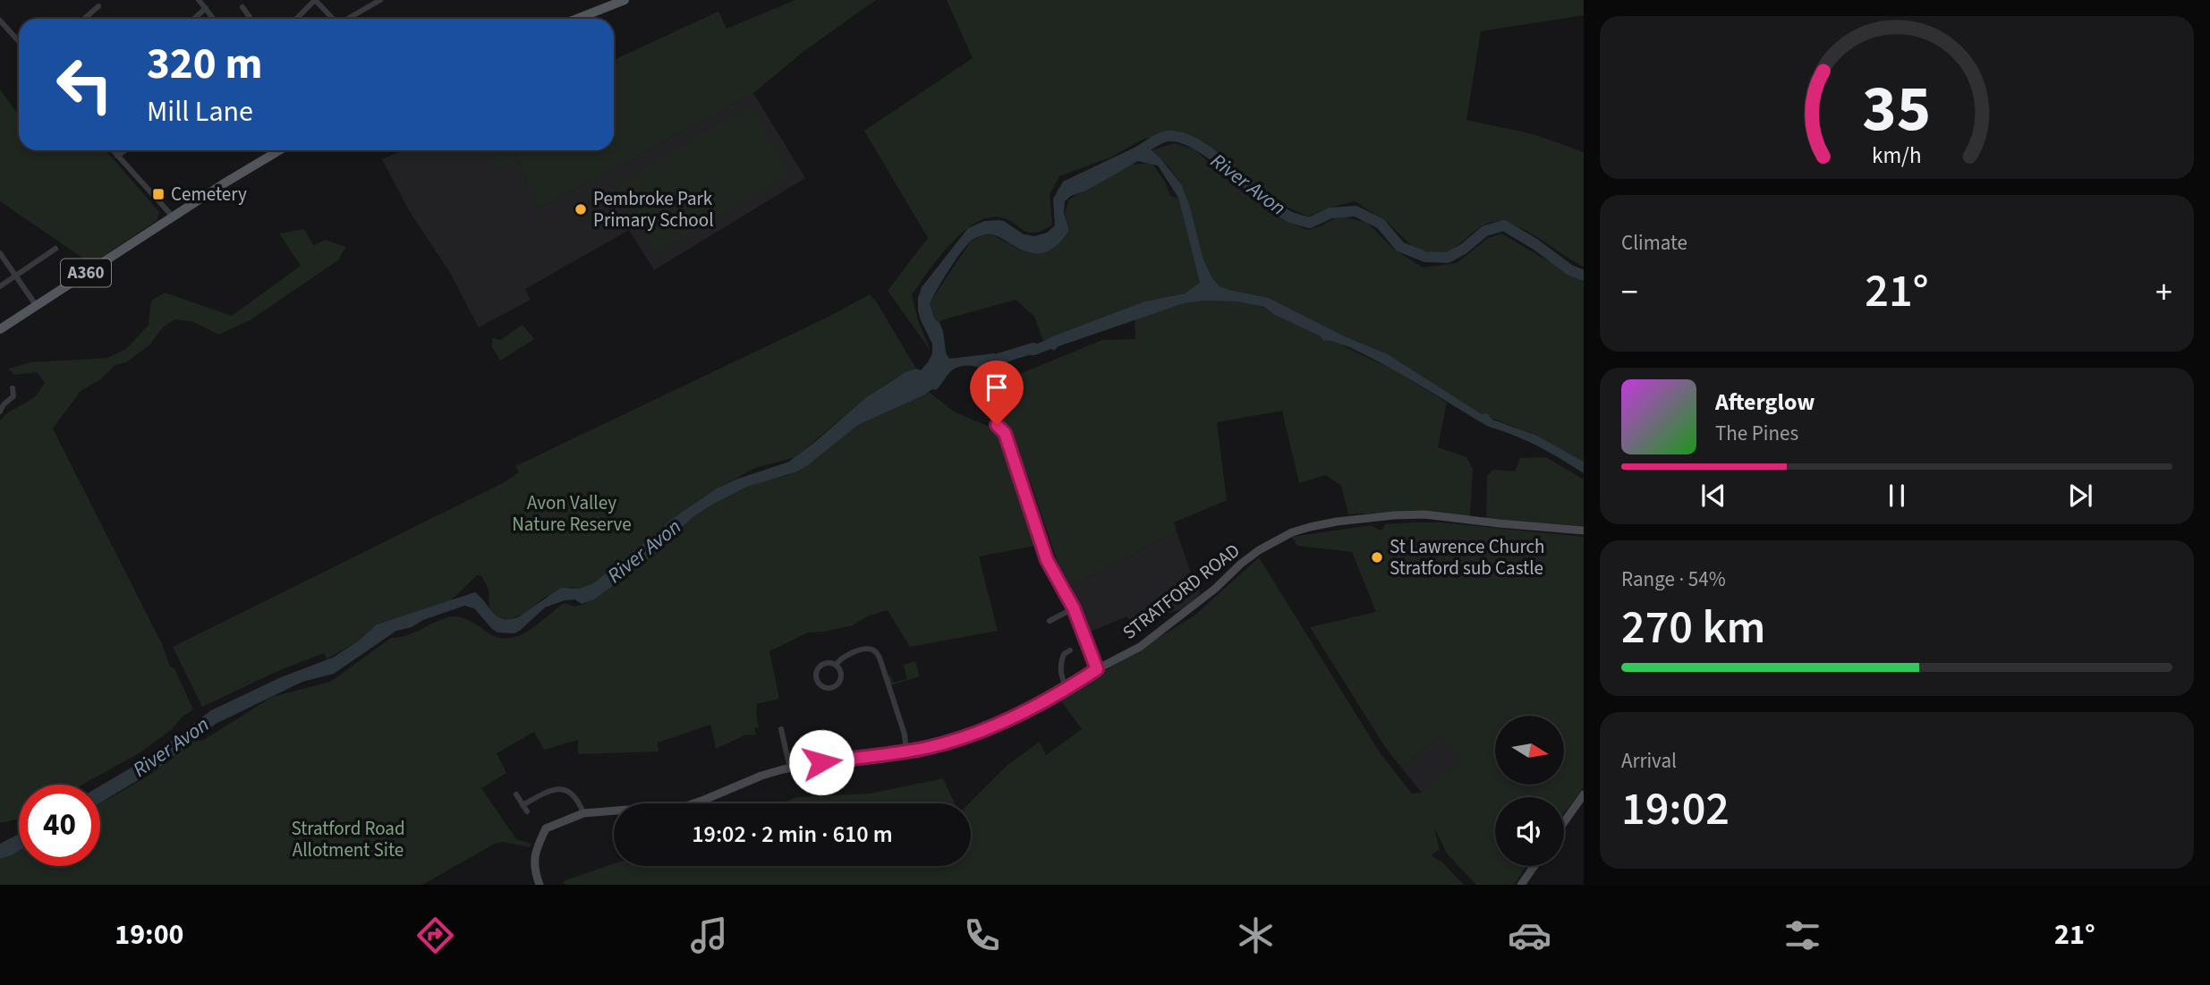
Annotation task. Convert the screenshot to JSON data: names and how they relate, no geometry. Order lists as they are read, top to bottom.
{
  "streets": {
    "main road": ["A360"],
    "street": ["STRATFORD ROAD"]
  },
  "water": ["River Avon"],
  "parks": ["Avon Valley Nature Reserve", "Stratford Road Allotment Site"],
  "places": {
    "transit": ["Cemetery"],
    "other": ["Pembroke Park Primary School", "St Lawrence Church Stratford sub Castle"]
  },
  "north": "right",
  "page": {
    "turn": ["320 m", "Mill Lane"],
    "tile": [
      "Climate",
      ["Range · 54%", "270 km"],
      ["Arrival", "19:02"]
    ],
    "heat": ["−", "21°", "+"],
    "song": ["Afterglow", "The Pines"],
    "limit": "40",
    "trip": "19:02 · 2 min · 610 m",
    "tabs": ["19:00", "21°"],
    "gauge": ["35", "km/h"]
  }
}
